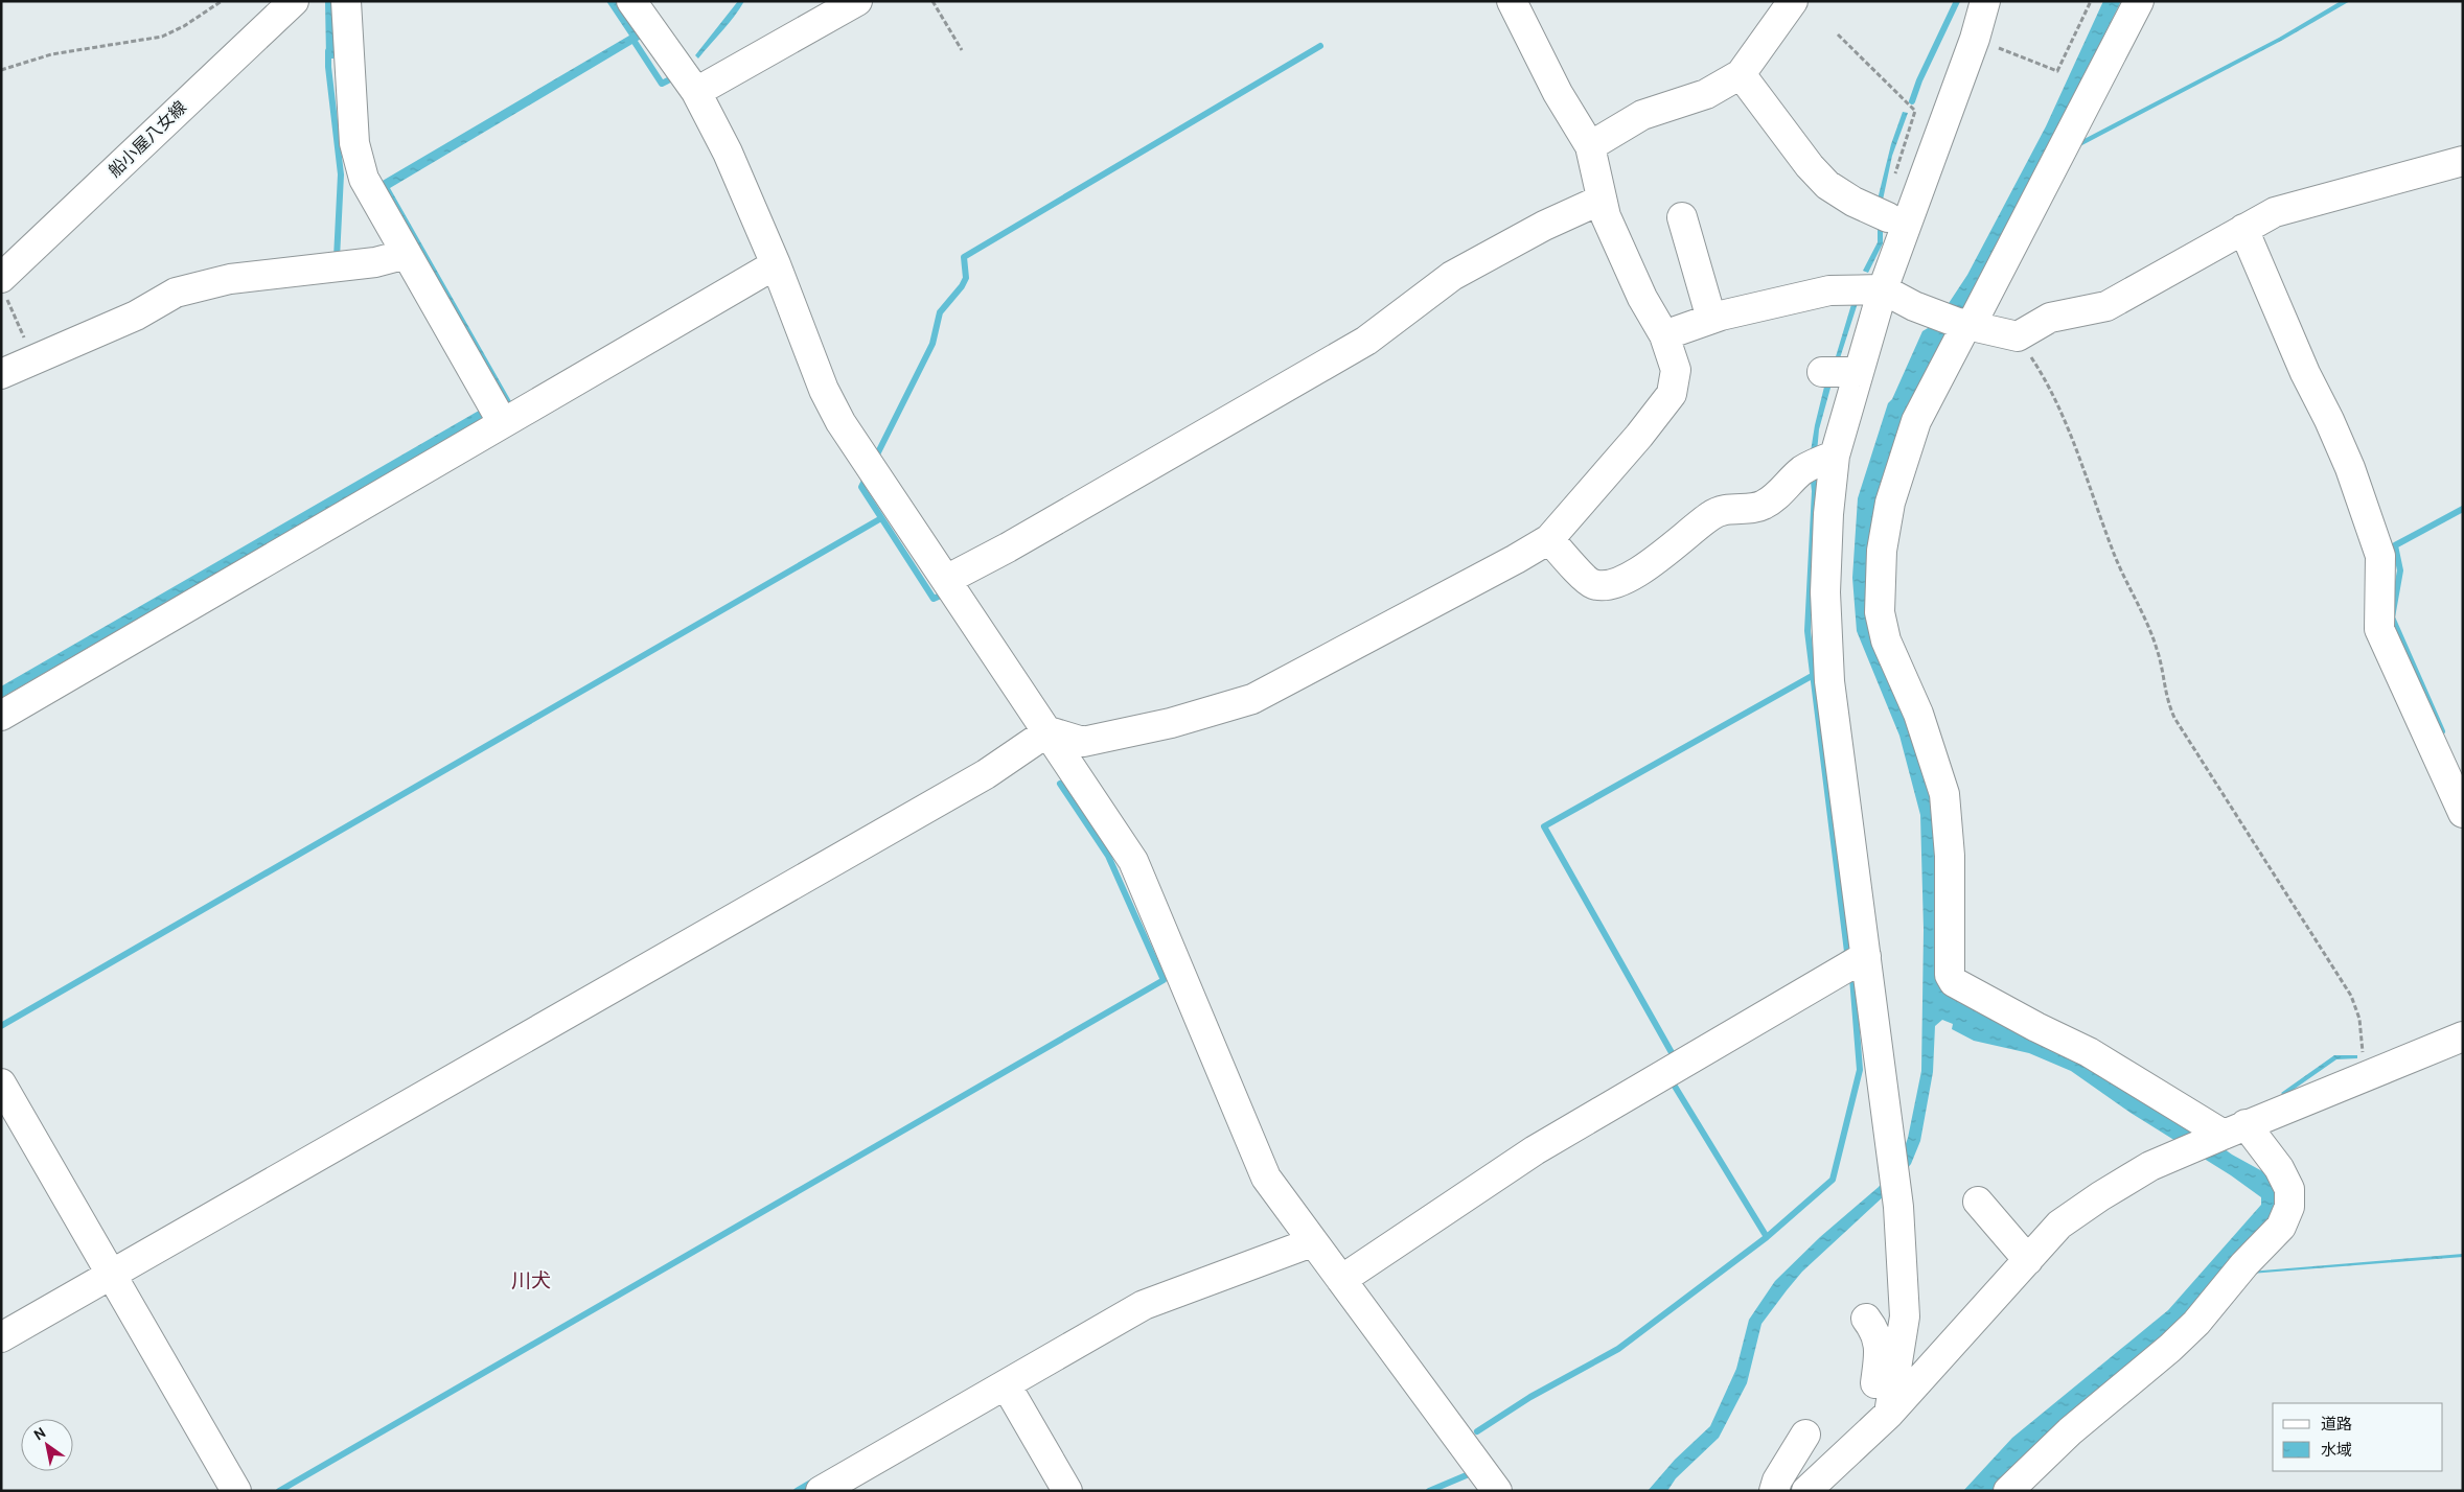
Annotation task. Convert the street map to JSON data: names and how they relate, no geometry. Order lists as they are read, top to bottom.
{
  "streets": {
    "street": ["船小屋八女線"]
  },
  "districts": ["川犬"],
  "legend": ["道路", "水域"],
  "north": "top left"
}
